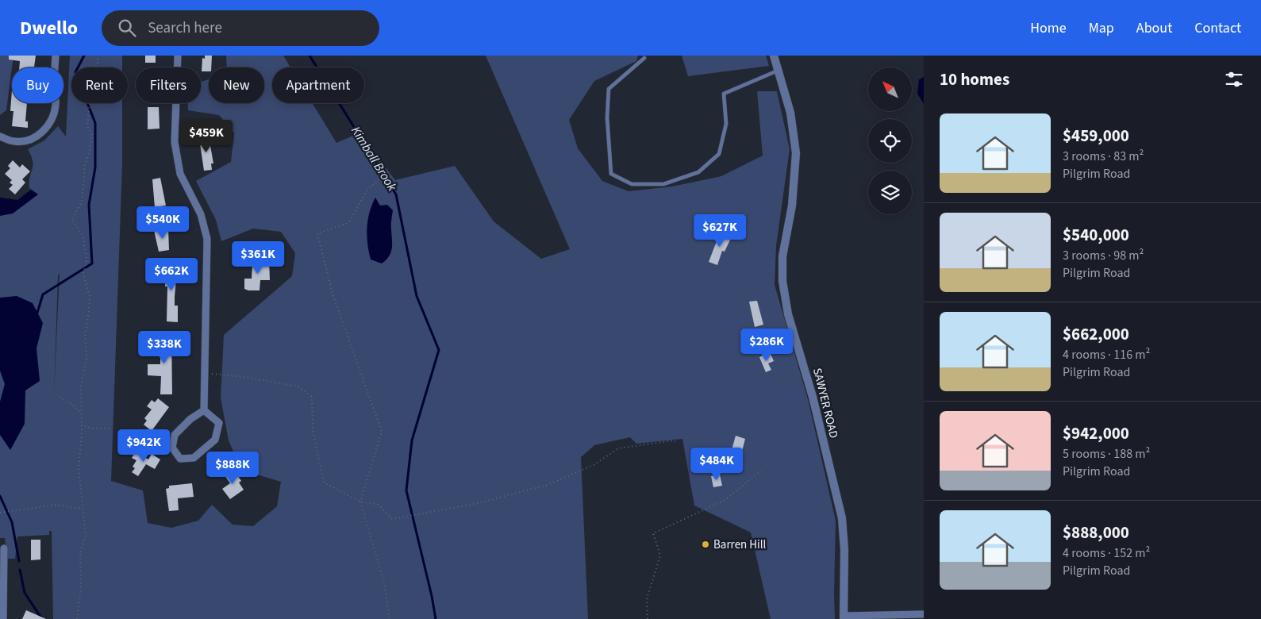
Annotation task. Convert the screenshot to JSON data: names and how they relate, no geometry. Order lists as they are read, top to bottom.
{
  "streets": {
    "street": ["SAWYER ROAD"]
  },
  "water": ["Kimball Brook"],
  "places": ["Barren Hill"],
  "north": "top left",
  "page": {
    "header": "Dwello",
    "search": "Search here",
    "nav": [
      "Home",
      "Map",
      "About",
      "Contact"
    ],
    "heading": "10 homes",
    "chip": [
      "Buy",
      "Rent",
      "Filters",
      "New",
      "Apartment"
    ],
    "list": [
      {
        "name": "$459,000",
        "note": "3 rooms · 83 m² · Pilgrim Road"
      },
      {
        "name": "$540,000",
        "note": "3 rooms · 98 m² · Pilgrim Road"
      },
      {
        "name": "$662,000",
        "note": "4 rooms · 116 m² · Pilgrim Road"
      },
      {
        "name": "$942,000",
        "note": "5 rooms · 188 m² · Pilgrim Road"
      },
      {
        "name": "$888,000",
        "note": "4 rooms · 152 m² · Pilgrim Road"
      }
    ],
    "price": [
      "$459K",
      "$540K",
      "$627K",
      "$361K",
      "$662K",
      "$286K",
      "$338K",
      "$942K",
      "$484K",
      "$888K"
    ]
  }
}
